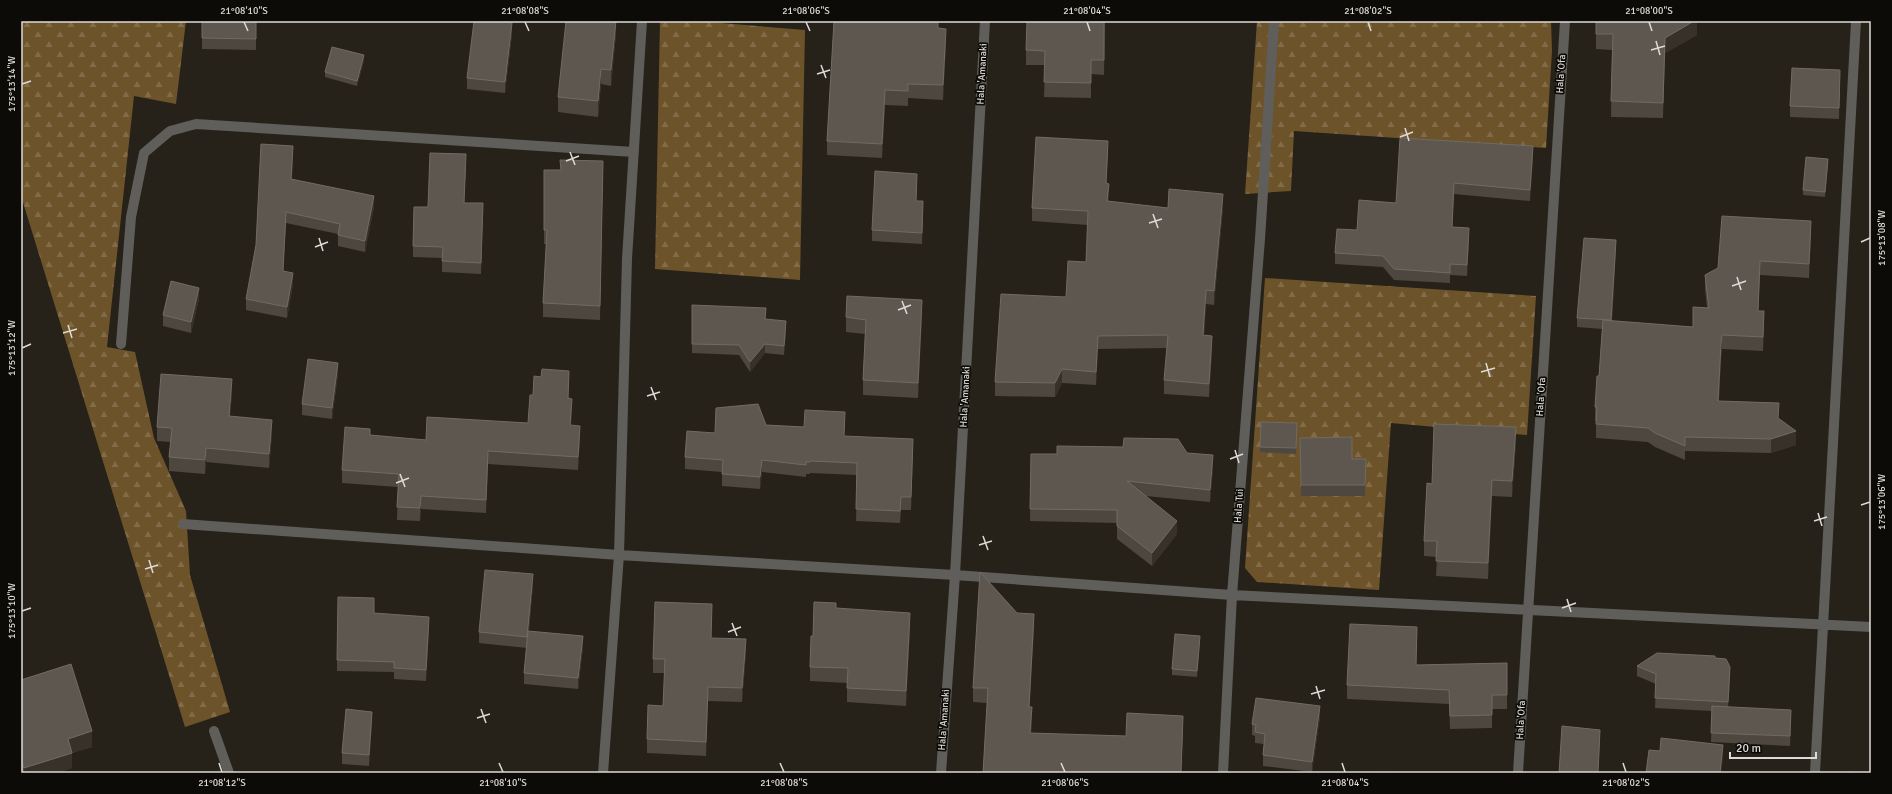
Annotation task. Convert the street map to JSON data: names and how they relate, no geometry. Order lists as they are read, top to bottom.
{
  "streets": {
    "street": ["Hala 'Amanaki", "Hala 'Ofa", "Hala Tui"]
  },
  "scale_bar": "20 m",
  "coordinates": [
    "21°08'10\"S",
    "21°08'08\"S",
    "21°08'06\"S",
    "21°08'04\"S",
    "21°08'02\"S",
    "21°08'00\"S",
    "175°13'14\"W",
    "175°13'08\"W",
    "175°13'12\"W",
    "175°13'06\"W",
    "175°13'10\"W",
    "21°08'12\"S"
  ]
}
